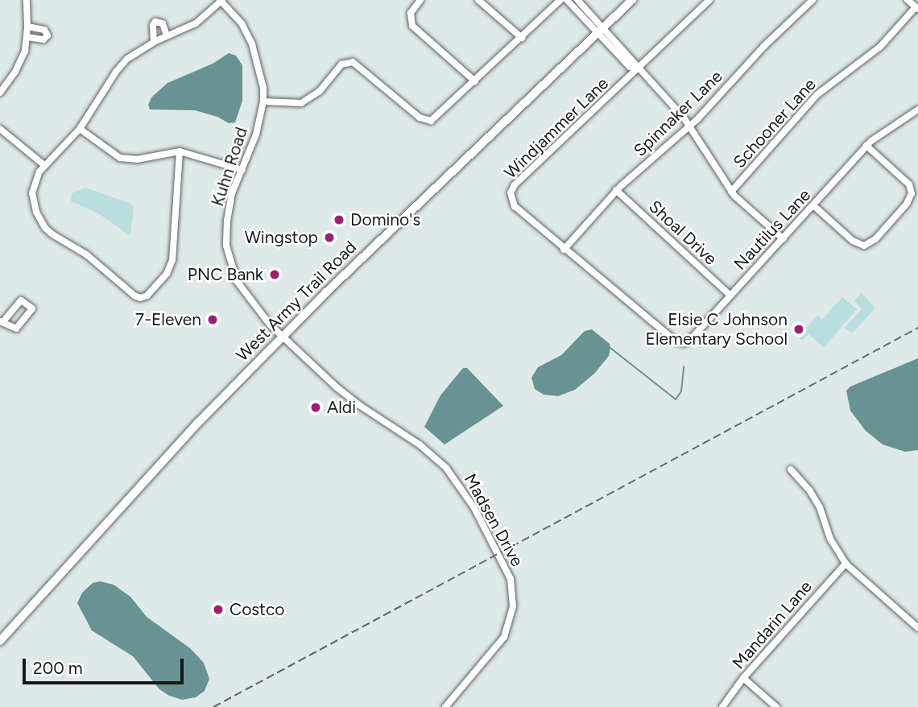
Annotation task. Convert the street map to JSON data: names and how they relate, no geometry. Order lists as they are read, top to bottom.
{
  "streets": {
    "main road": ["West Army Trail Road"],
    "street": [
      "Spinnaker Lane",
      "Schooner Lane",
      "Windjammer Lane",
      "Kuhn Road",
      "Nautilus Lane",
      "Shoal Drive",
      "Madsen Drive",
      "Mandarin Lane"
    ]
  },
  "crossings": [
    ["Spinnaker Lane", "Windjammer Lane"],
    ["Spinnaker Lane", "Shoal Drive"],
    ["Windjammer Lane", "Nautilus Lane"],
    ["Kuhn Road", "West Army Trail Road"],
    ["Kuhn Road", "Madsen Drive"],
    ["Nautilus Lane", "Shoal Drive"],
    ["West Army Trail Road", "Madsen Drive"]
  ],
  "places": [
    "Domino's",
    "Wingstop",
    "PNC Bank",
    "7-Eleven",
    "Elsie C Johnson Elementary School",
    "Aldi",
    "Costco"
  ],
  "scale_bar": "200 m"
}
